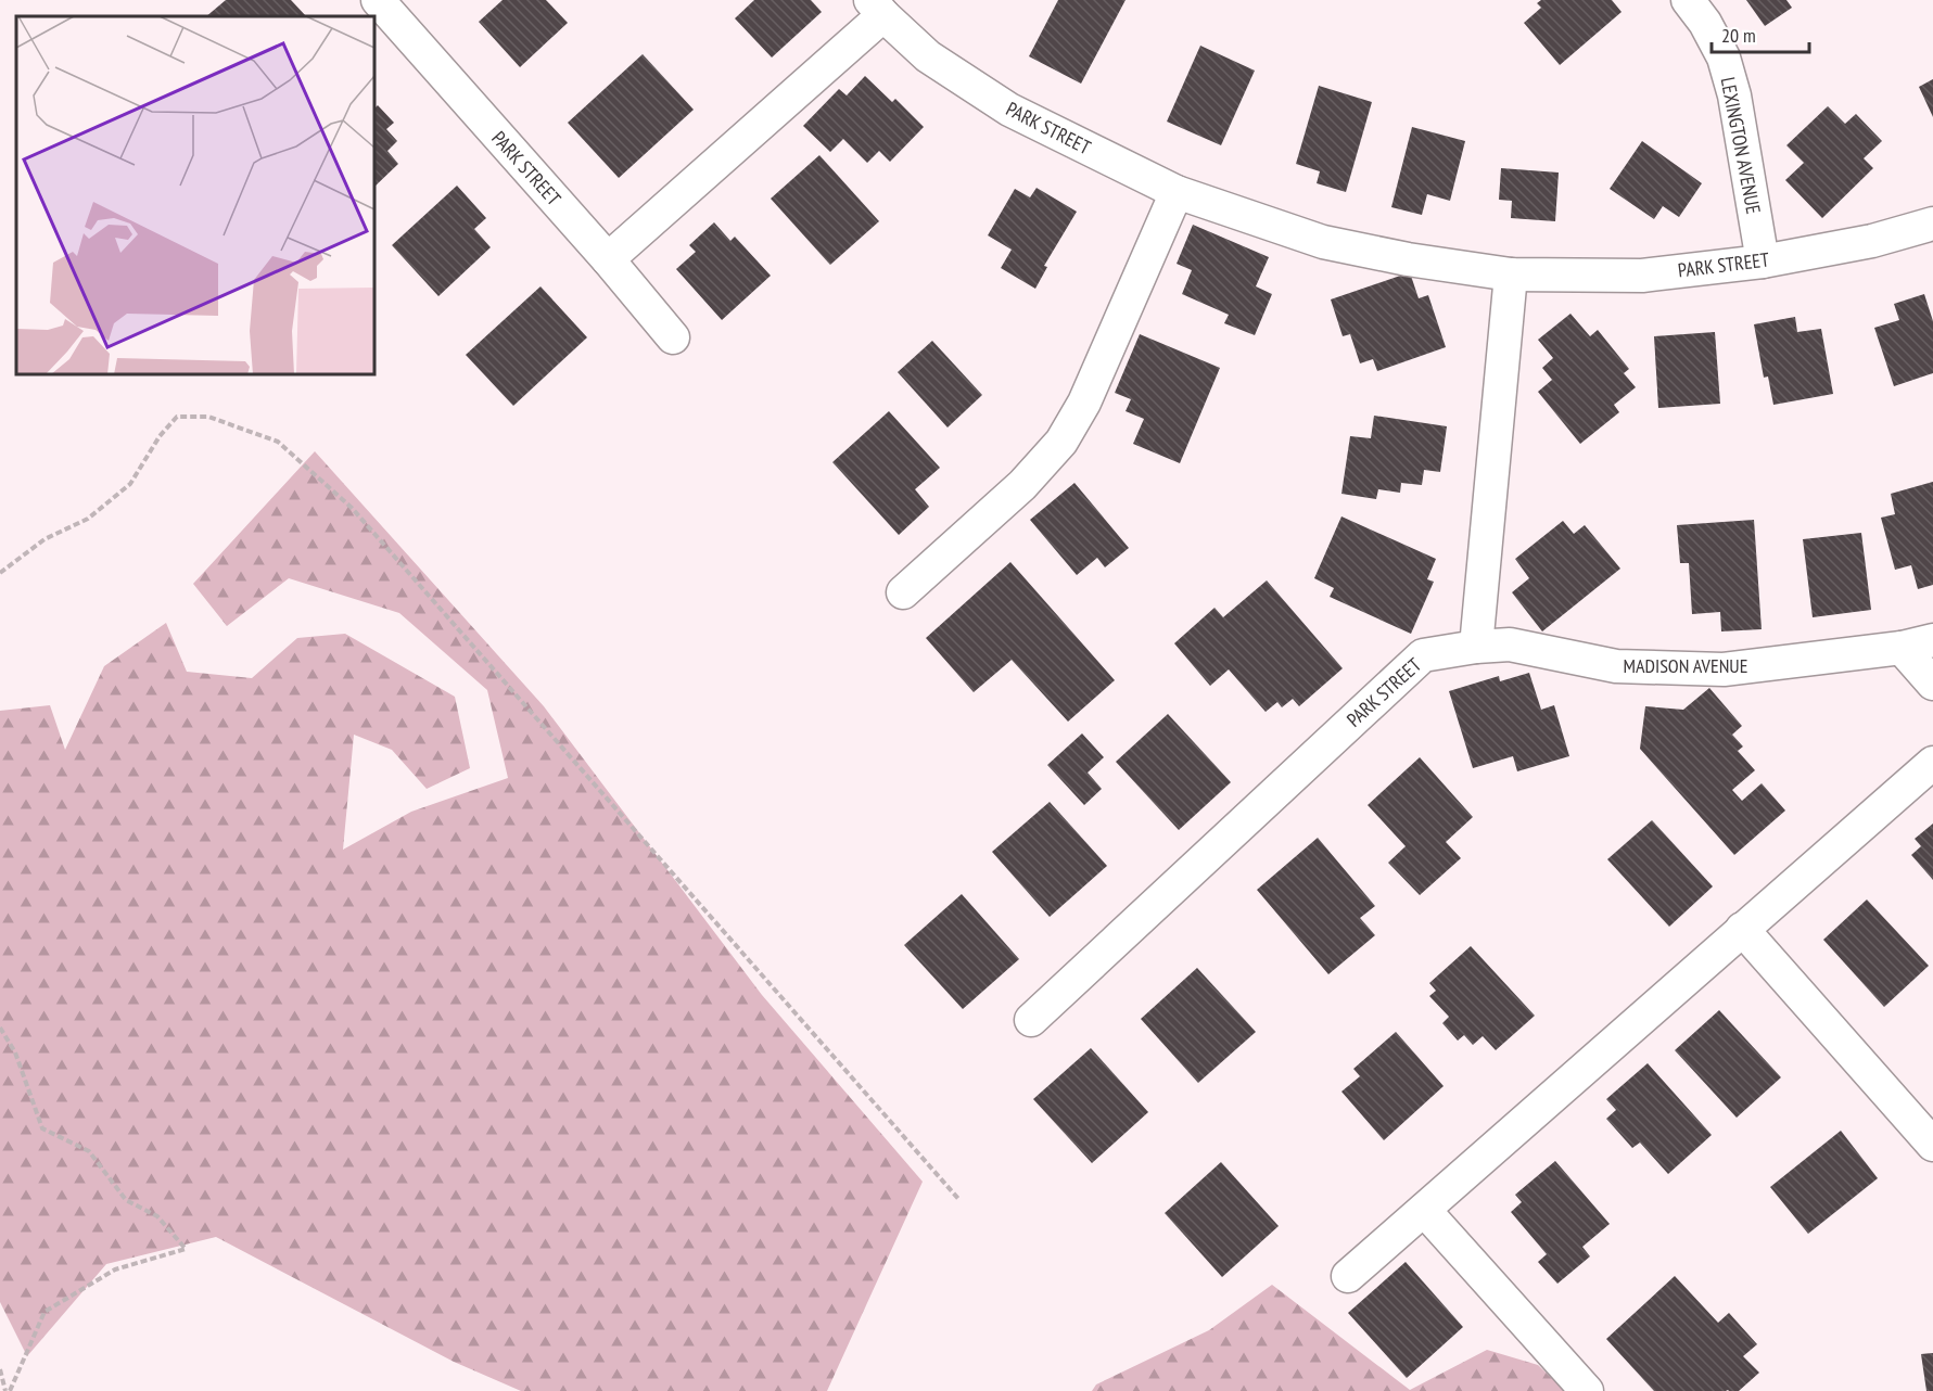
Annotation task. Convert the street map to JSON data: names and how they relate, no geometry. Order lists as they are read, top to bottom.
{
  "streets": {
    "street": ["PARK STREET", "LEXINGTON AVENUE", "MADISON AVENUE"]
  },
  "crossings": [
    ["PARK STREET", "LEXINGTON AVENUE"],
    ["PARK STREET", "MADISON AVENUE"]
  ],
  "scale_bar": "20 m"
}
